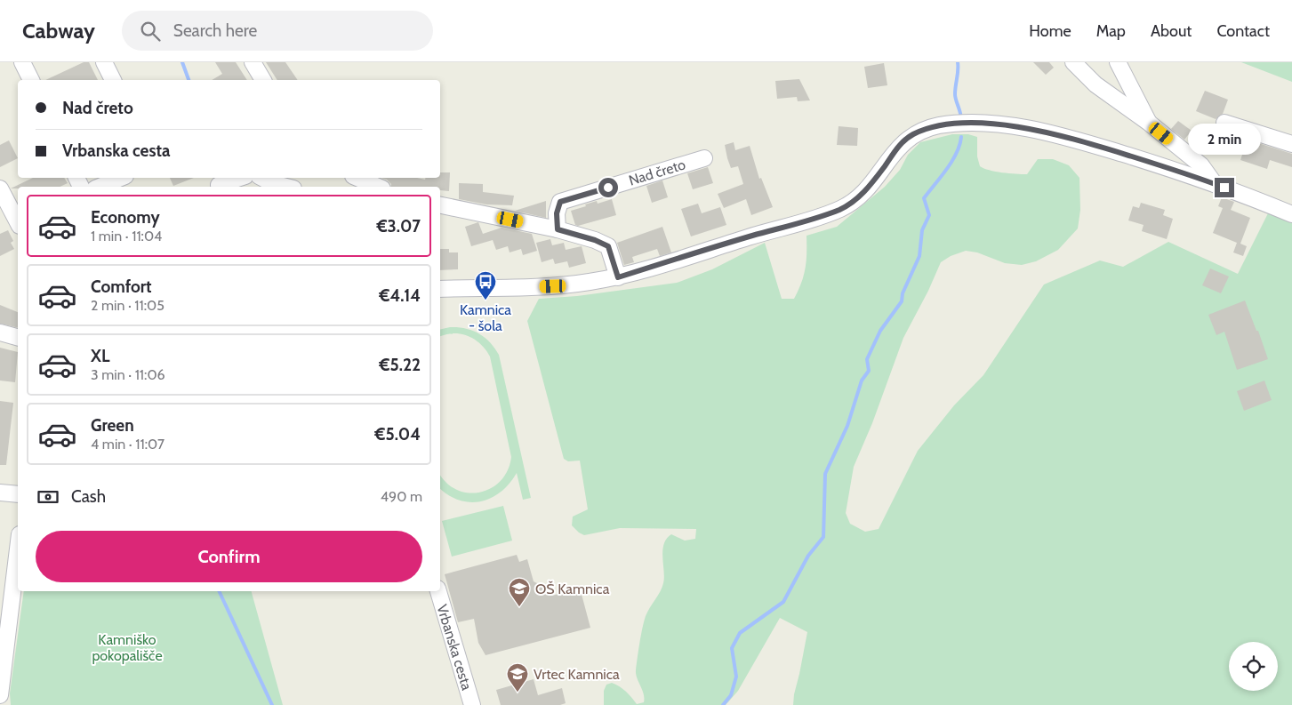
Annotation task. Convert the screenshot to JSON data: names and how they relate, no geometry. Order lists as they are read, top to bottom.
{
  "streets": {
    "street": ["Nad čreto", "Vrbanska cesta"]
  },
  "parks": ["Kamniško pokopališče"],
  "places": {
    "bus stop": ["Kamnica - šola"],
    "school or university": ["OŠ Kamnica", "Vrtec Kamnica"]
  },
  "page": {
    "header": "Cabway",
    "search": "Search here",
    "nav": [
      "Home",
      "Map",
      "About",
      "Contact"
    ],
    "banner": ["Nad čreto", "Vrbanska cesta"],
    "bubble": "2 min",
    "list": [
      {
        "name": "Economy",
        "note": "1 min · 11:04",
        "value": "€3.07"
      },
      {
        "name": "Comfort",
        "note": "2 min · 11:05",
        "value": "€4.14"
      },
      {
        "name": "XL",
        "note": "3 min · 11:06",
        "value": "€5.22"
      },
      {
        "name": "Green",
        "note": "4 min · 11:07",
        "value": "€5.04"
      }
    ],
    "pay": ["Cash", "490 m"],
    "buttons": "Confirm"
  }
}
